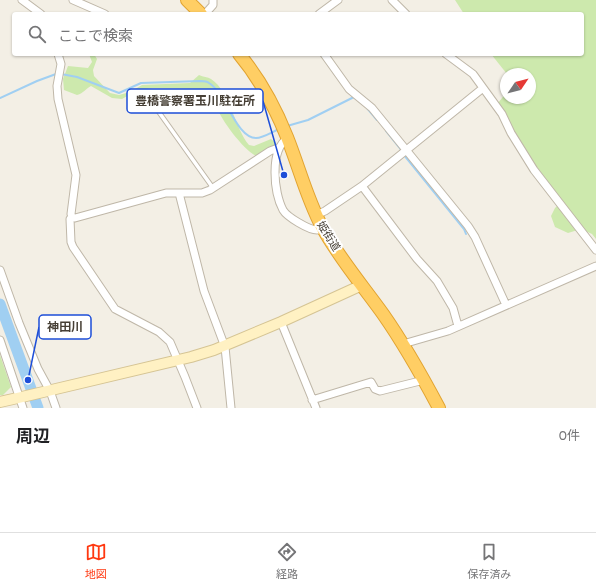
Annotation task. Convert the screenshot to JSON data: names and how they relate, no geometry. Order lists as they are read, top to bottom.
{
  "streets": {
    "highway": ["姫街道"]
  },
  "places": ["豊橋警察署玉川駐在所", "神田川"],
  "north": "top right",
  "page": {
    "search": "ここで検索",
    "heading": ["周辺", "0件"],
    "nav": ["地図", "経路", "保存済み"]
  }
}
